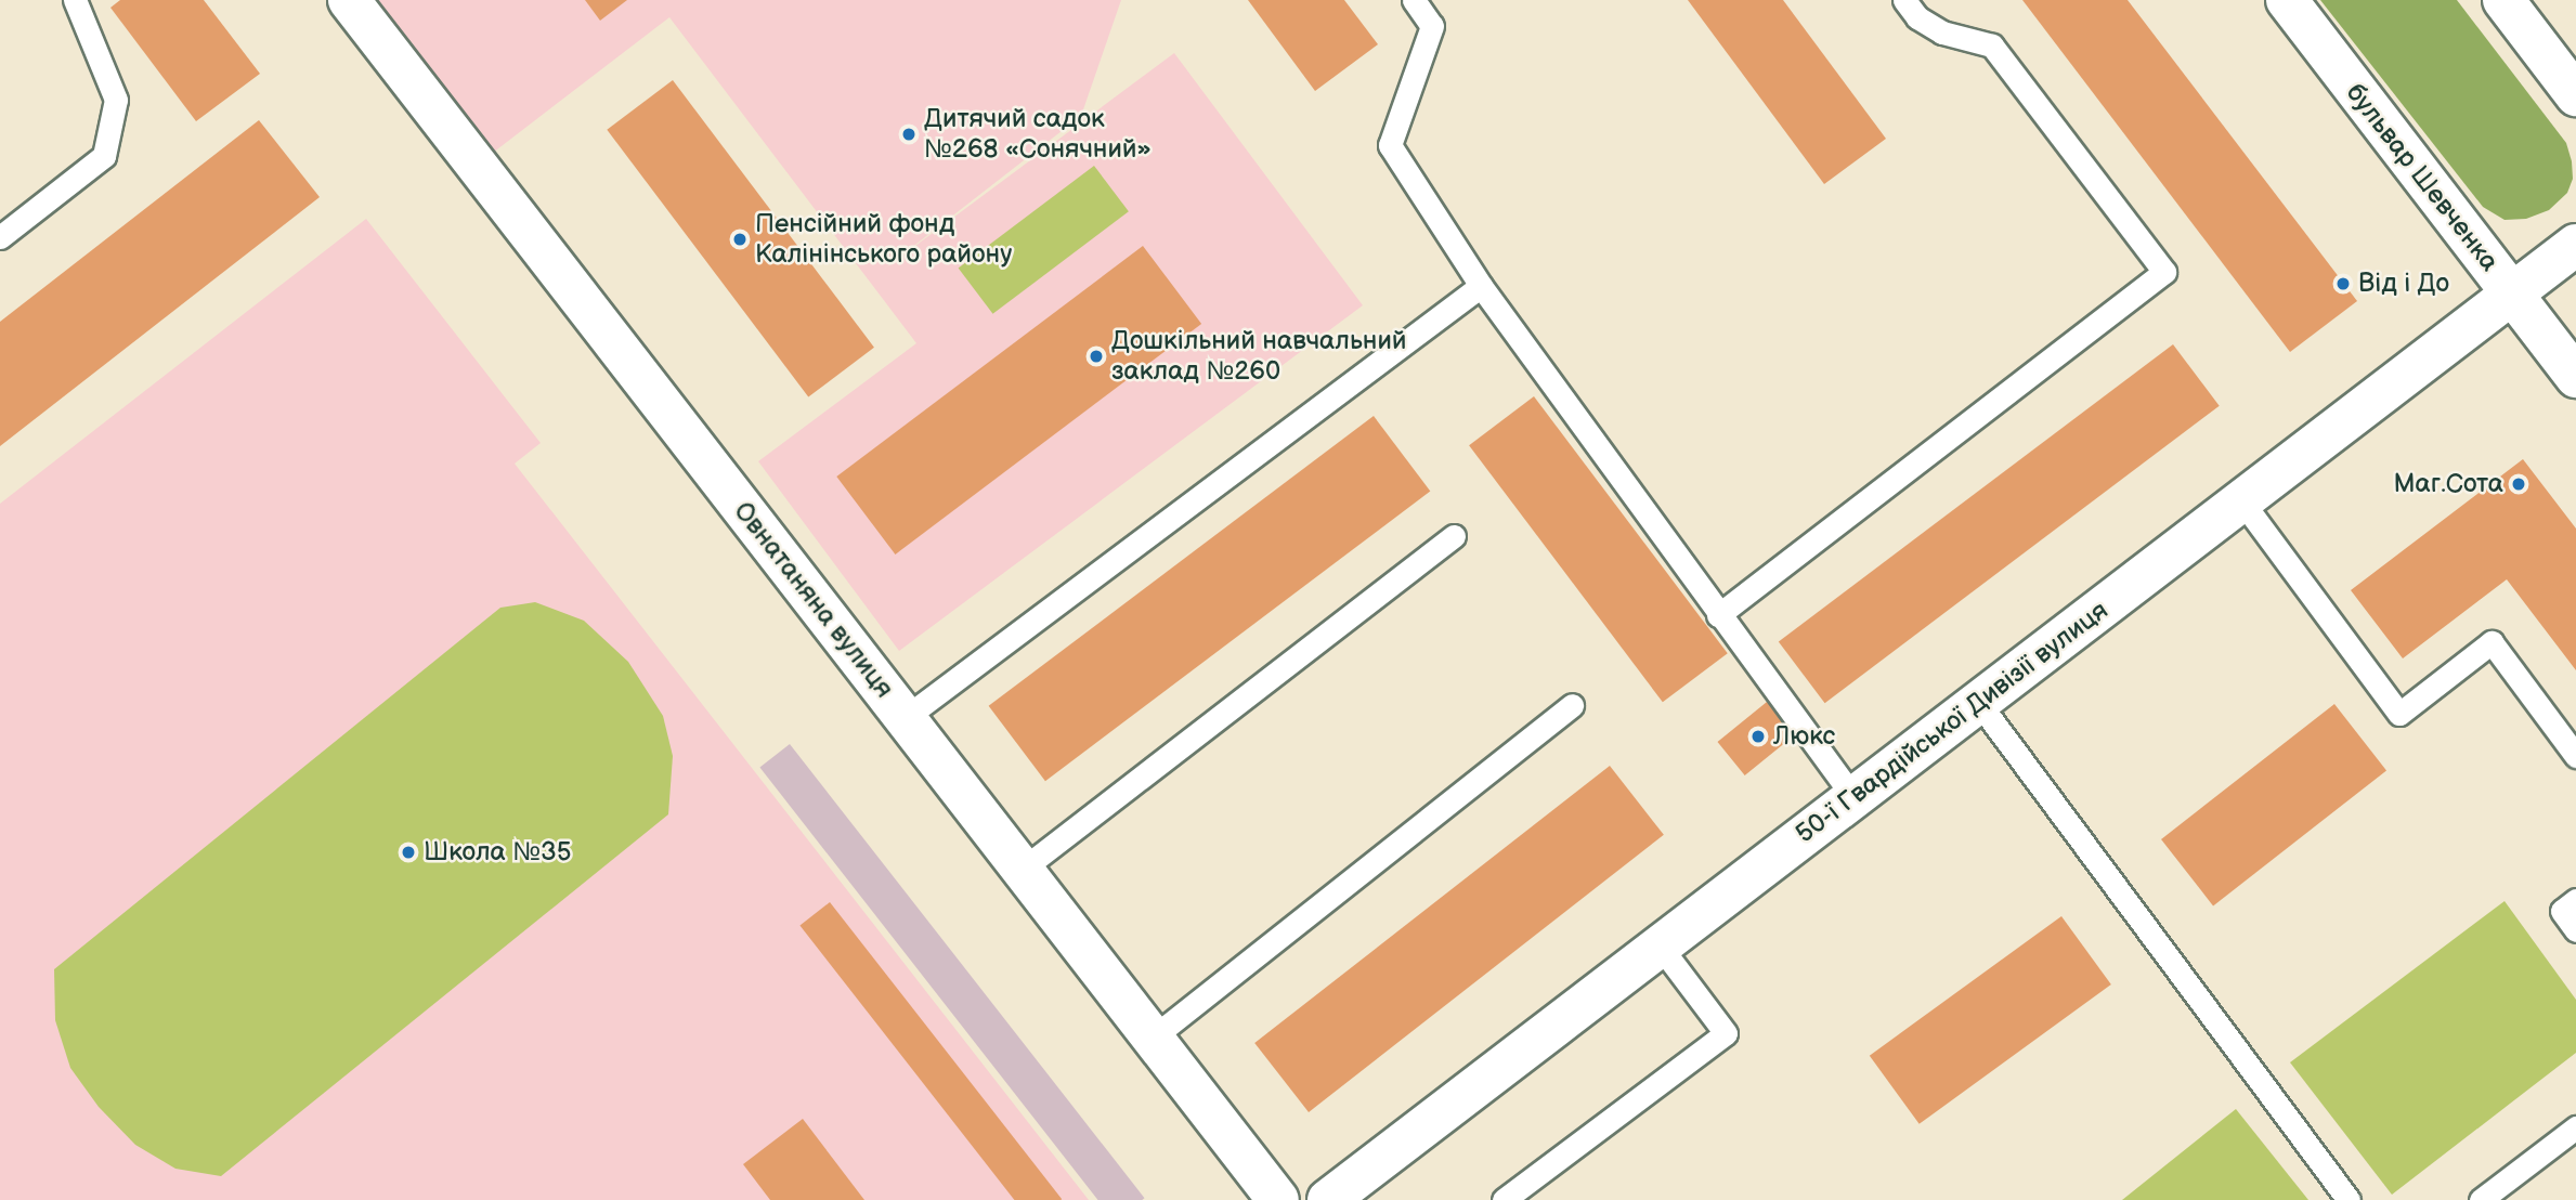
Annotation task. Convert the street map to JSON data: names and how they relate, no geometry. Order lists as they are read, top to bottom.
{
  "streets": {
    "street": ["бульвар Шевченка", "Овнатаняна вулиця", "50-ї Гвардійської Дивізії вулиця"]
  },
  "crossings": [
    ["бульвар Шевченка", "50-ї Гвардійської Дивізії вулиця"]
  ],
  "places": [
    "Дитячий садок №268 «Сонячний»",
    "Пенсійний фонд Калінінського району",
    "Від і До",
    "Дошкільний навчальний заклад №260",
    "Маг.Сота",
    "Люкс",
    "Школа №35"
  ]
}
